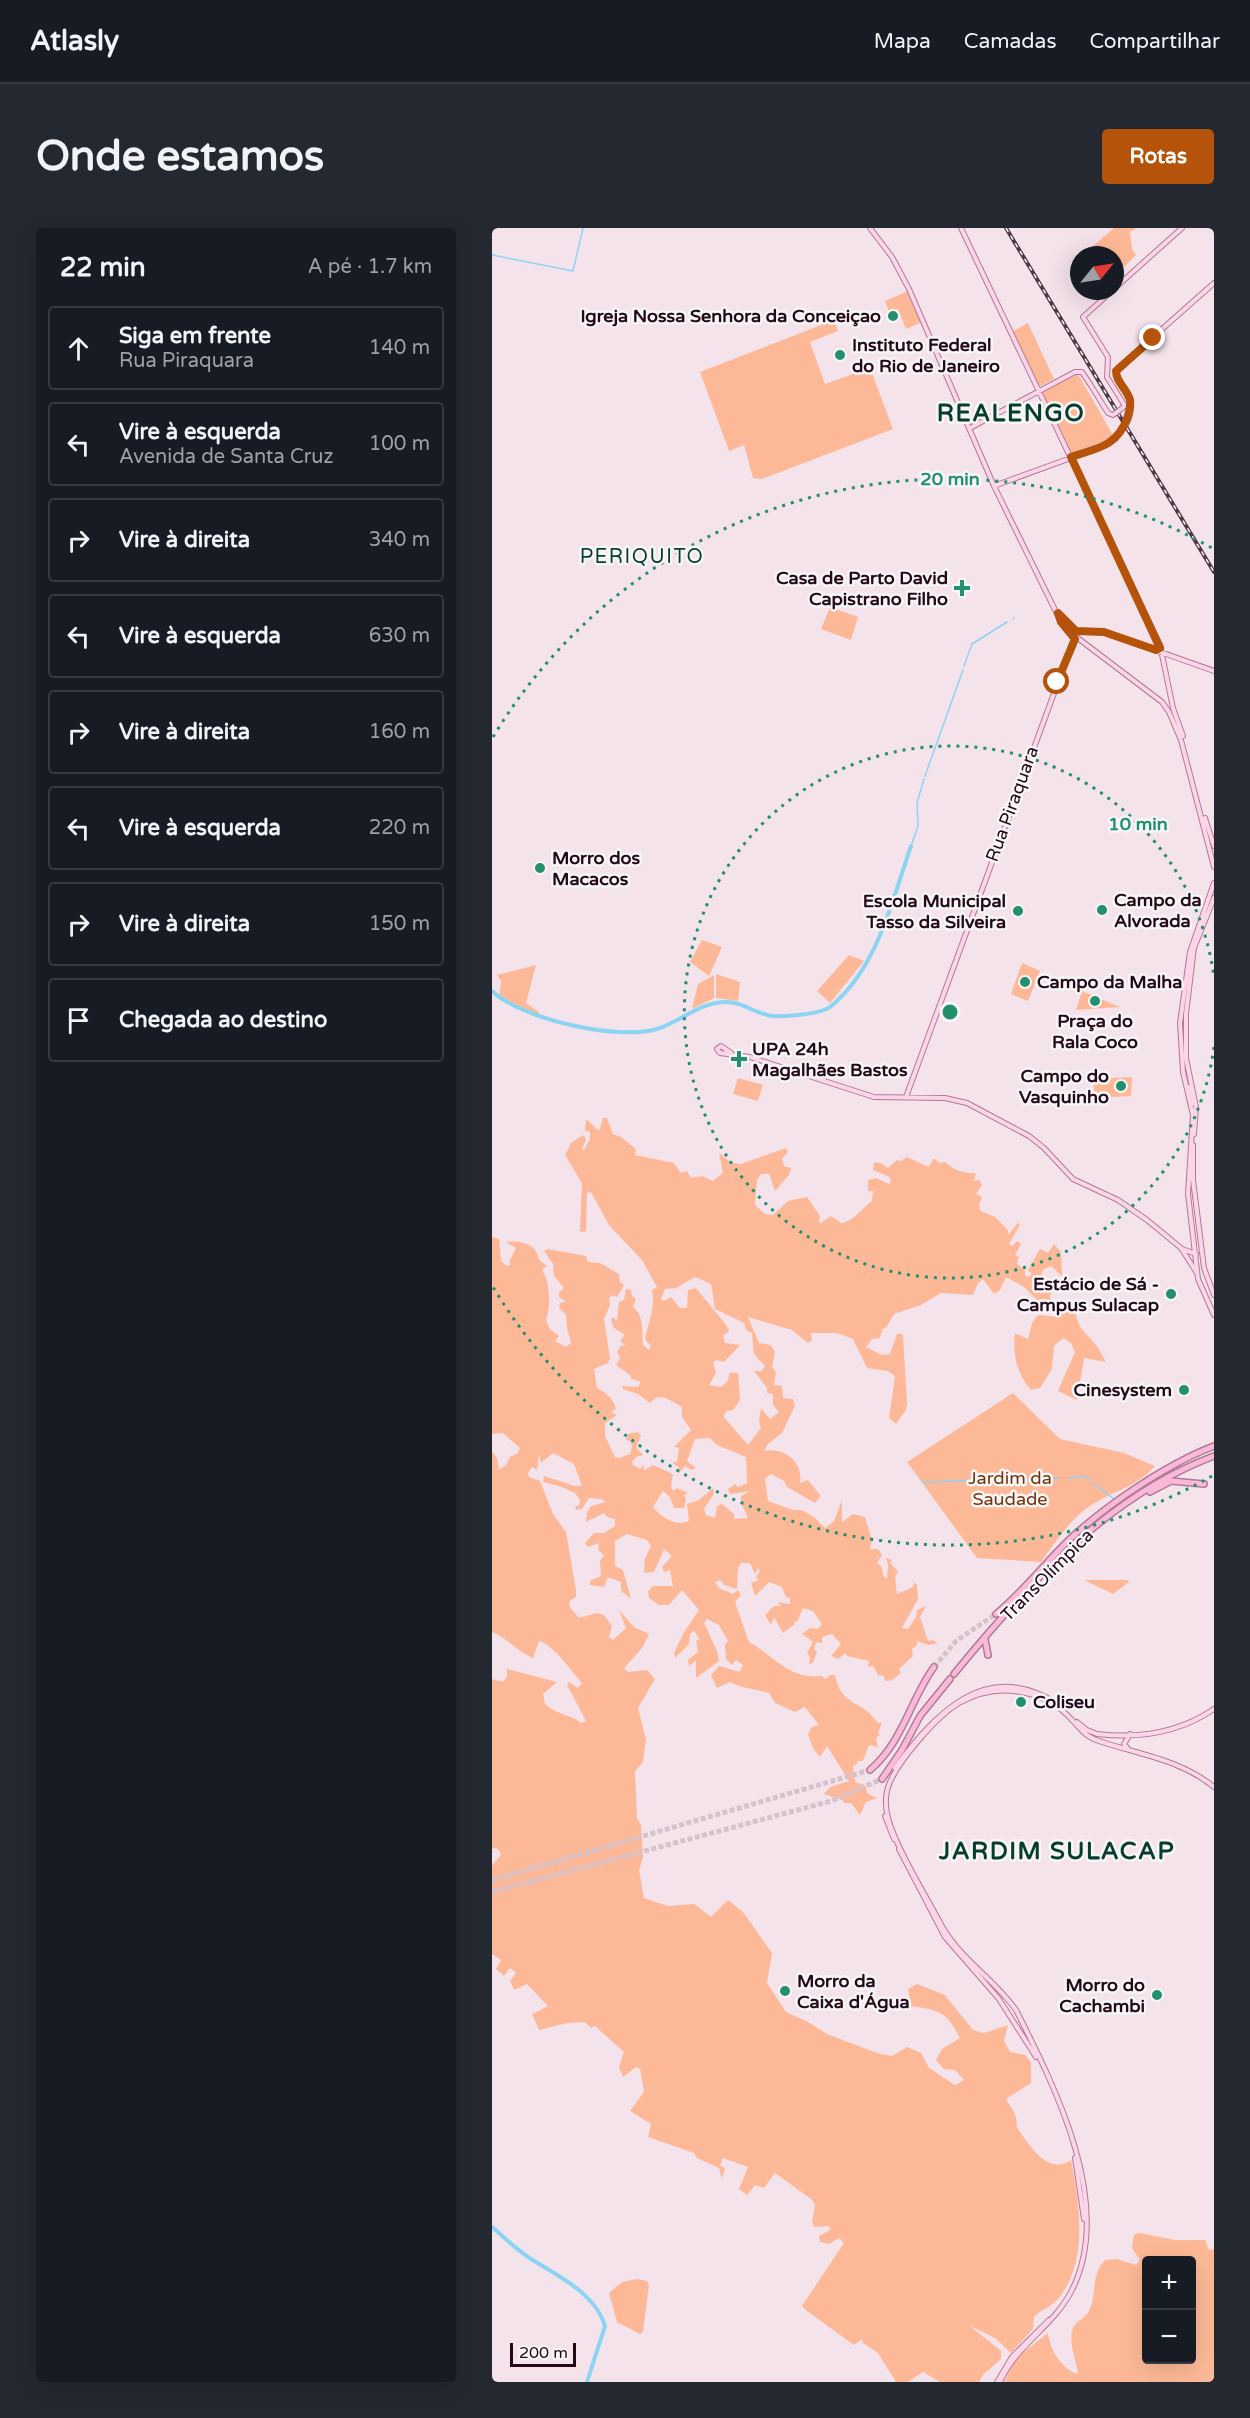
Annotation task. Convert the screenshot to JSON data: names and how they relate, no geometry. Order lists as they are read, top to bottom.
{
  "streets": {
    "highway": ["TransOlímpica"],
    "main road": ["Rua Piraquara"]
  },
  "districts": ["REALENGO", "PERIQUITO", "JARDIM SULACAP"],
  "parks": ["Jardim da Saudade"],
  "places": {
    "other": [
      "Igreja Nossa Senhora da Conceiçao",
      "Instituto Federal do Rio de Janeiro",
      "Morro dos Macacos",
      "Campo da Alvorada",
      "Escola Municipal Tasso da Silveira",
      "Campo da Malha",
      "Praça do Rala Coco",
      "Campo do Vasquinho",
      "Estácio de Sá - Campus Sulacap",
      "Cinesystem",
      "Coliseu",
      "Morro da Caixa d'Água",
      "Morro do Cachambi"
    ],
    "health": ["Casa de Parto David Capistrano Filho", "UPA 24h Magalhães Bastos"]
  },
  "scale_bar": "200 m",
  "north": "top right",
  "page": {
    "header": "Atlasly",
    "nav": ["Mapa", "Camadas", "Compartilhar"],
    "buttons": "Rotas",
    "title": "Onde estamos",
    "heading": ["22 min", "A pé · 1.7 km"],
    "list": [
      ["Siga em frente", "Rua Piraquara", "140 m"],
      ["Vire à esquerda", "Avenida de Santa Cruz", "100 m"],
      ["Vire à direita", "340 m"],
      ["Vire à esquerda", "630 m"],
      ["Vire à direita", "160 m"],
      ["Vire à esquerda", "220 m"],
      ["Vire à direita", "150 m"],
      "Chegada ao destino"
    ],
    "map_buttons": ["+", "−"],
    "scale": "200 m"
  },
  "rings": ["20 min", "10 min"]
}
